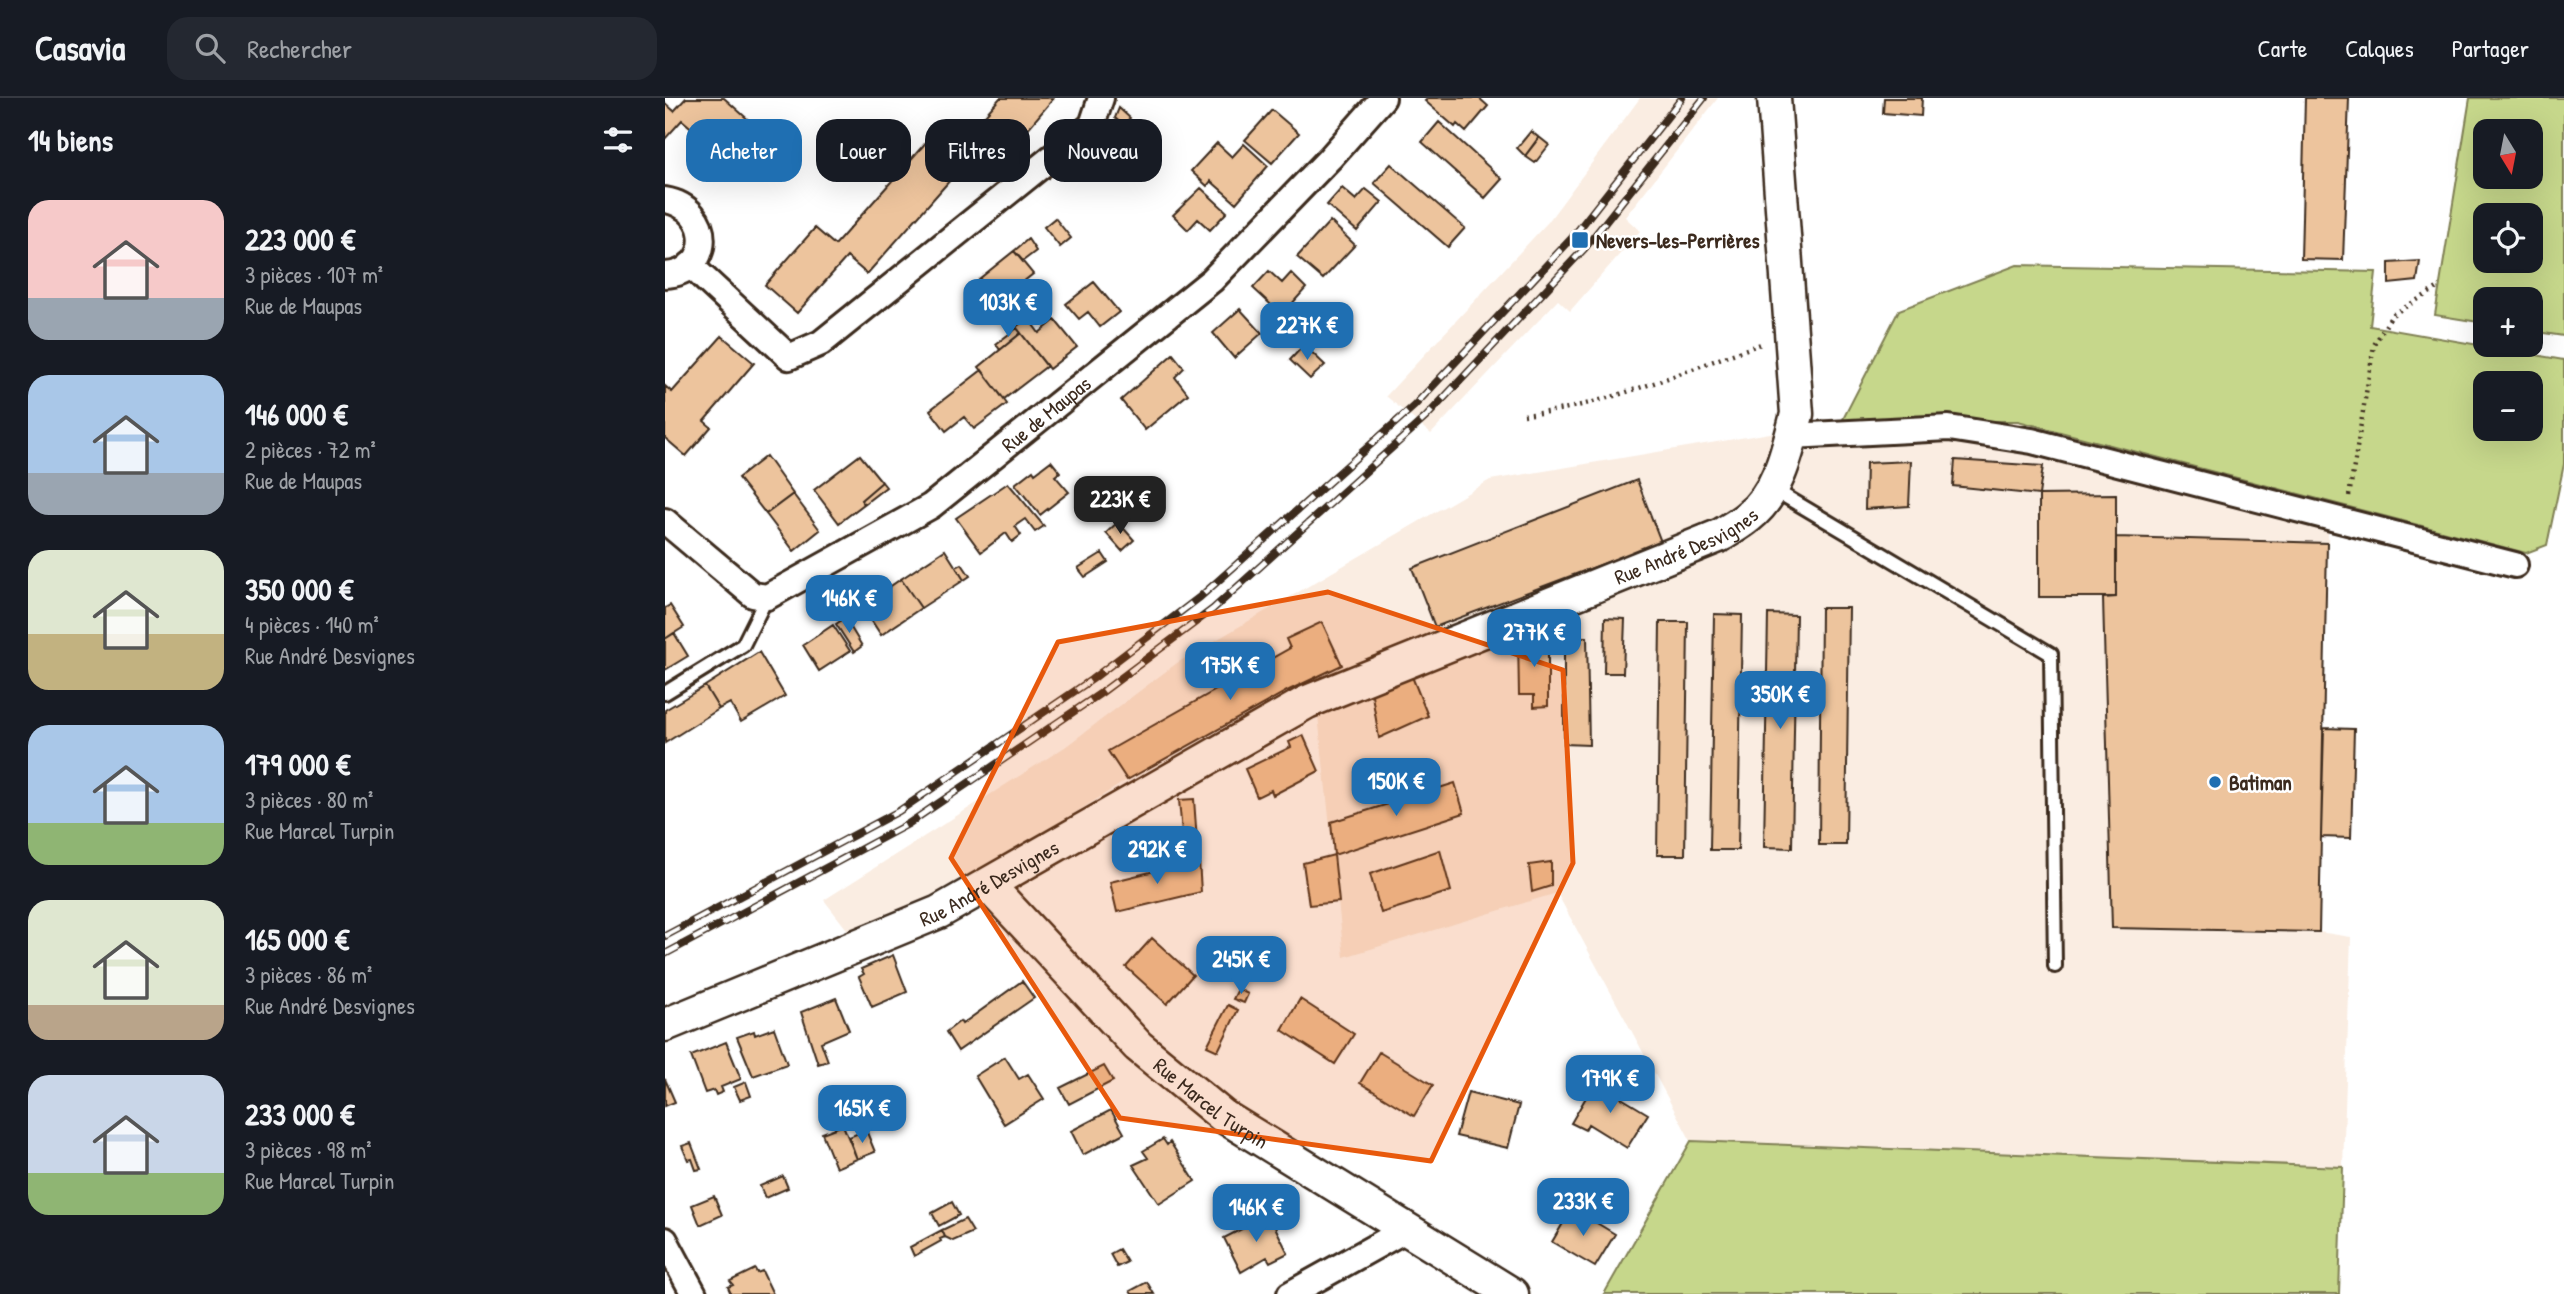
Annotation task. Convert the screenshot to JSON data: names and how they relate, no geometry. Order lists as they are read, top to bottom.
{
  "streets": {
    "street": ["Rue de Maupas", "Rue André Desvignes", "Rue Marcel Turpin"]
  },
  "crossings": [
    ["Rue André Desvignes", "Rue Marcel Turpin"]
  ],
  "places": {
    "transit": ["Nevers-les-Perrières"],
    "other": ["Batiman"]
  },
  "north": "bottom",
  "page": {
    "header": "Casavia",
    "search": "Rechercher",
    "nav": ["Carte", "Calques", "Partager"],
    "heading": "14 biens",
    "map_buttons": ["+", "−"],
    "chip": [
      "Acheter",
      "Louer",
      "Filtres",
      "Nouveau"
    ],
    "list": [
      {
        "name": "223 000 €",
        "note": "3 pièces · 107 m² · Rue de Maupas"
      },
      {
        "name": "146 000 €",
        "note": "2 pièces · 72 m² · Rue de Maupas"
      },
      {
        "name": "350 000 €",
        "note": "4 pièces · 140 m² · Rue André Desvignes"
      },
      {
        "name": "179 000 €",
        "note": "3 pièces · 80 m² · Rue Marcel Turpin"
      },
      {
        "name": "165 000 €",
        "note": "3 pièces · 86 m² · Rue André Desvignes"
      },
      {
        "name": "233 000 €",
        "note": "3 pièces · 98 m² · Rue Marcel Turpin"
      }
    ],
    "price": [
      "103K €",
      "227K €",
      "223K €",
      "146K €",
      "277K €",
      "175K €",
      "350K €",
      "150K €",
      "292K €",
      "245K €",
      "179K €",
      "165K €",
      "233K €",
      "146K €"
    ]
  }
}
